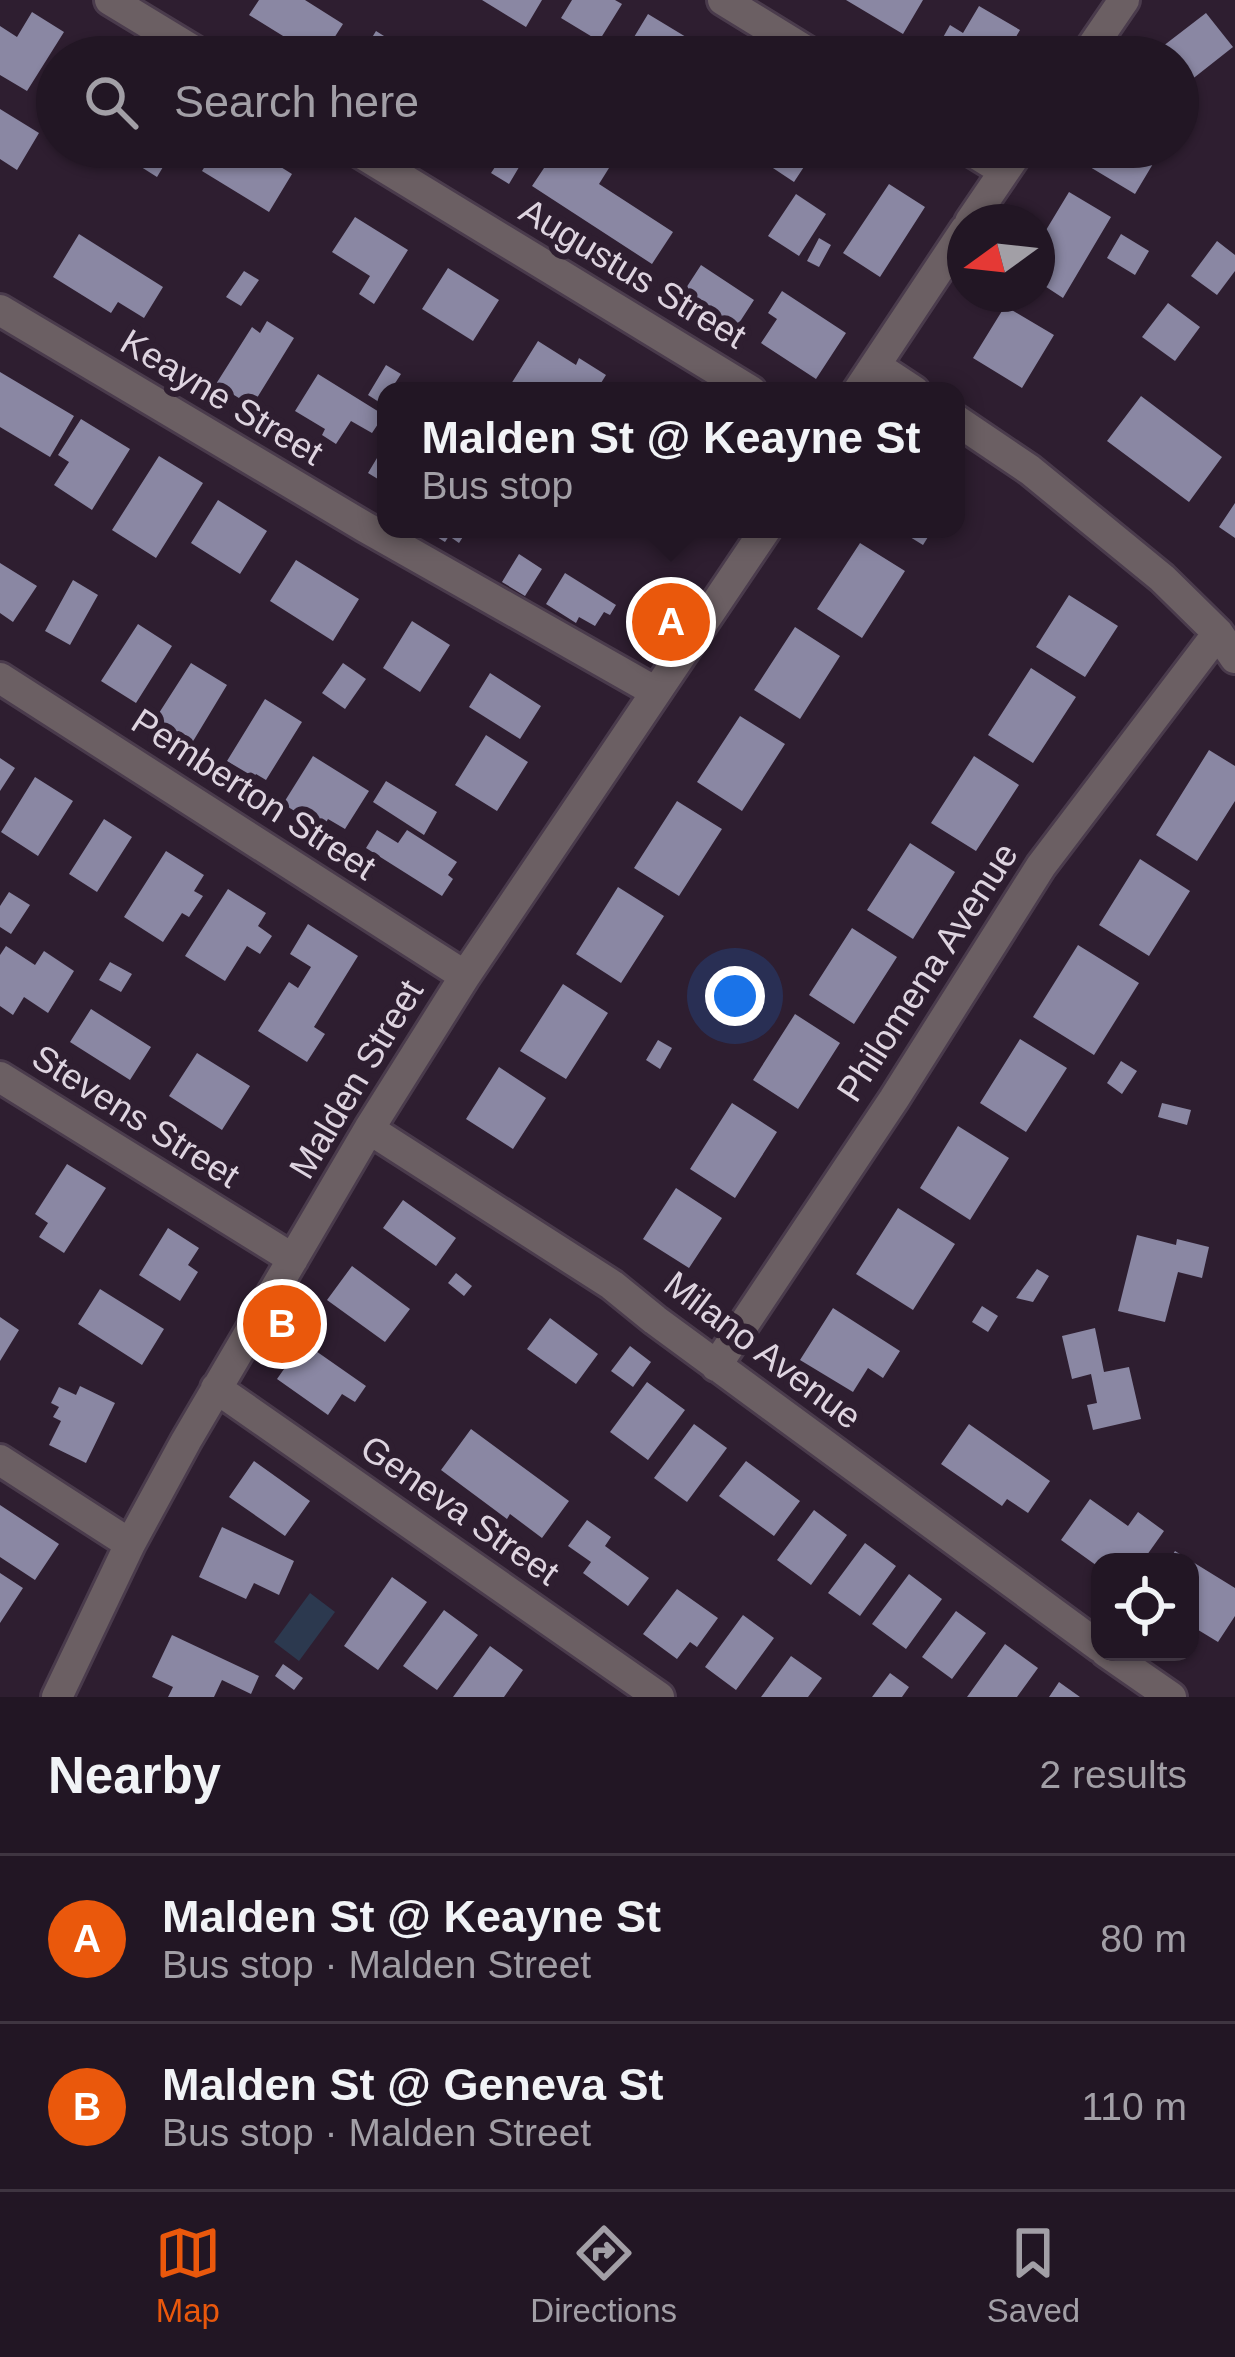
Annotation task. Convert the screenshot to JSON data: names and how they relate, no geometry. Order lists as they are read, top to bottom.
{
  "streets": {
    "street": [
      "Augustus Street",
      "Keayne Street",
      "Pemberton Street",
      "Philomena Avenue",
      "Malden Street",
      "Stevens Street",
      "Milano Avenue",
      "Geneva Street"
    ]
  },
  "crossings": [
    ["Keayne Street", "Malden Street"],
    ["Pemberton Street", "Malden Street"],
    ["Philomena Avenue", "Milano Avenue"],
    ["Malden Street", "Stevens Street"],
    ["Malden Street", "Milano Avenue"],
    ["Malden Street", "Geneva Street"]
  ],
  "north": "left",
  "page": {
    "search": "Search here",
    "popup": ["Malden St @ Keayne St", "Bus stop"],
    "pins": ["A", "B"],
    "heading": ["Nearby", "2 results"],
    "list": [
      {
        "mark": "A",
        "name": "Malden St @ Keayne St",
        "note": "Bus stop · Malden Street",
        "value": "80 m"
      },
      {
        "mark": "B",
        "name": "Malden St @ Geneva St",
        "note": "Bus stop · Malden Street",
        "value": "110 m"
      }
    ],
    "nav": ["Map", "Directions", "Saved"]
  }
}
